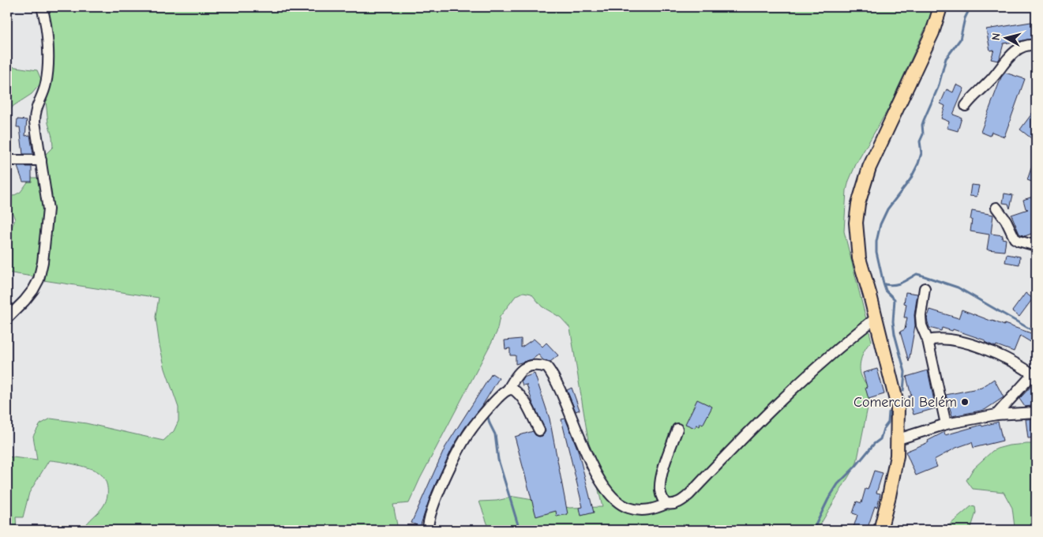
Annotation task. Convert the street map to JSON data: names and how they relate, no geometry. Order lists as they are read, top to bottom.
{
  "places": ["Comercial Belém"],
  "north": "left"
}
